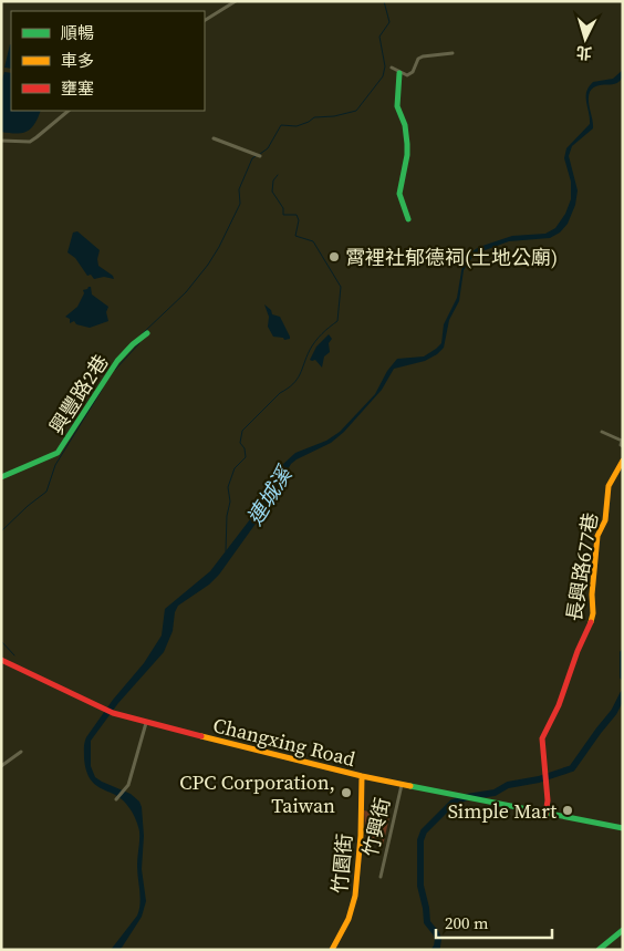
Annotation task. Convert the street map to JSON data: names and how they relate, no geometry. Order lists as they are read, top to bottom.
{
  "streets": {
    "street": [
      "興豐路2巷",
      "長興路677巷",
      "Changxing Road",
      "竹興街",
      "竹園街"
    ]
  },
  "crossings": [
    ["長興路677巷", "Changxing Road"],
    ["Changxing Road", "竹興街"],
    ["Changxing Road", "竹園街"]
  ],
  "water": ["連城溪"],
  "places": ["霄裡社郁德祠(土地公廟)", "CPC Corporation, Taiwan", "Simple Mart"],
  "legend": ["順暢", "車多", "壅塞"],
  "scale_bar": "200 m",
  "north": "bottom"
}
